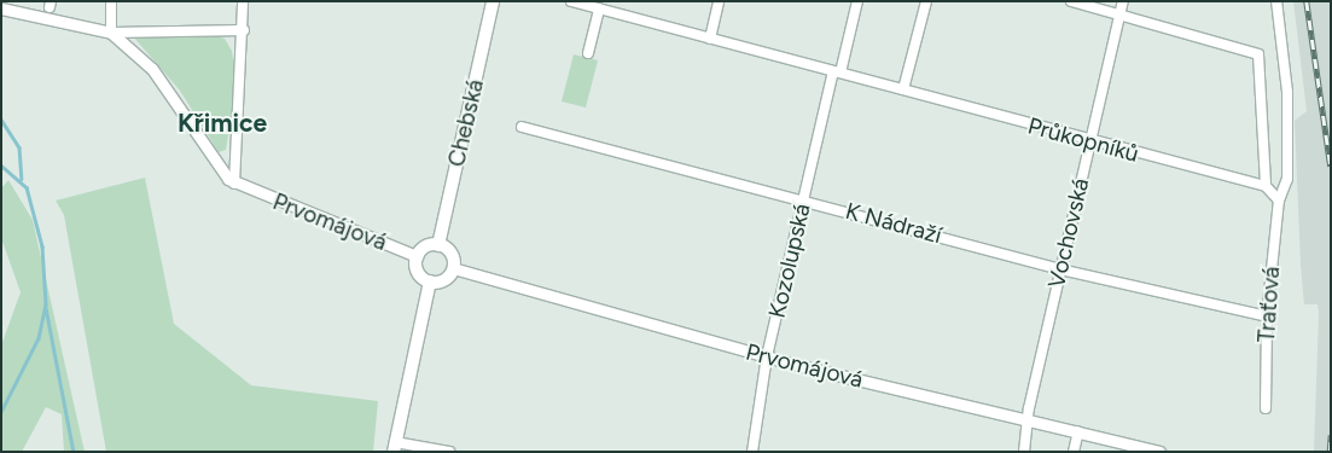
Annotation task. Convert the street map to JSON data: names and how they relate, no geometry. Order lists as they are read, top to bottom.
{
  "streets": {
    "main road": ["Chebská"],
    "street": [
      "Průkopníků",
      "Prvomájová",
      "K Nádraží",
      "Vochovská",
      "Kozolupská",
      "Traťová"
    ]
  },
  "crossings": [
    ["Chebská", "Prvomájová"],
    ["Průkopníků", "Vochovská"],
    ["Průkopníků", "Kozolupská"],
    ["Prvomájová", "Vochovská"],
    ["Prvomájová", "Kozolupská"],
    ["K Nádraží", "Vochovská"],
    ["K Nádraží", "Kozolupská"],
    ["K Nádraží", "Traťová"]
  ],
  "districts": ["Křimice"]
}
